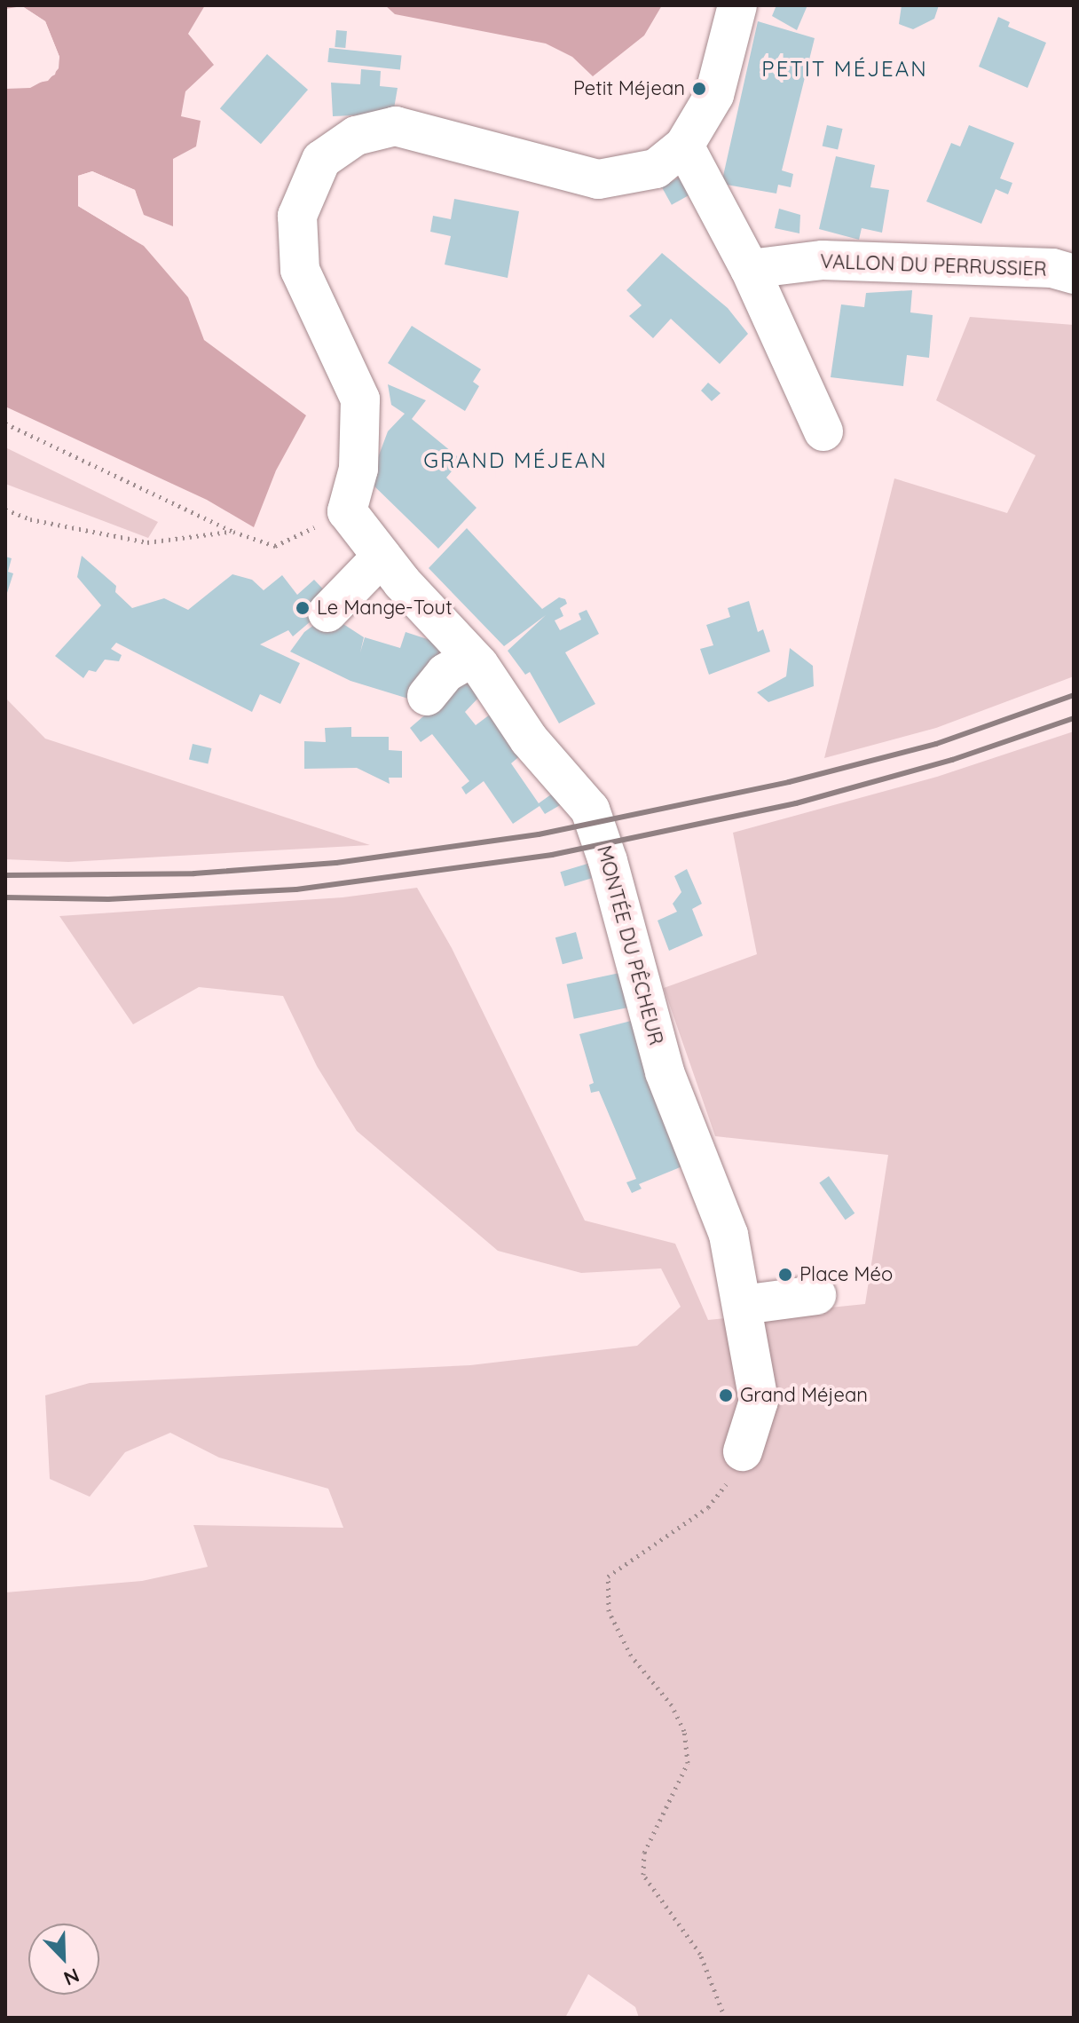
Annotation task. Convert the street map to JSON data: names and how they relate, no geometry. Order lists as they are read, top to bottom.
{
  "streets": {
    "street": ["VALLON DU PERRUSSIER", "MONTÉE DU PÊCHEUR"]
  },
  "districts": ["PETIT MÉJEAN", "GRAND MÉJEAN"],
  "places": [
    "Petit Méjean",
    "Le Mange-Tout",
    "Place Méo",
    "Grand Méjean"
  ],
  "north": "bottom right"
}
